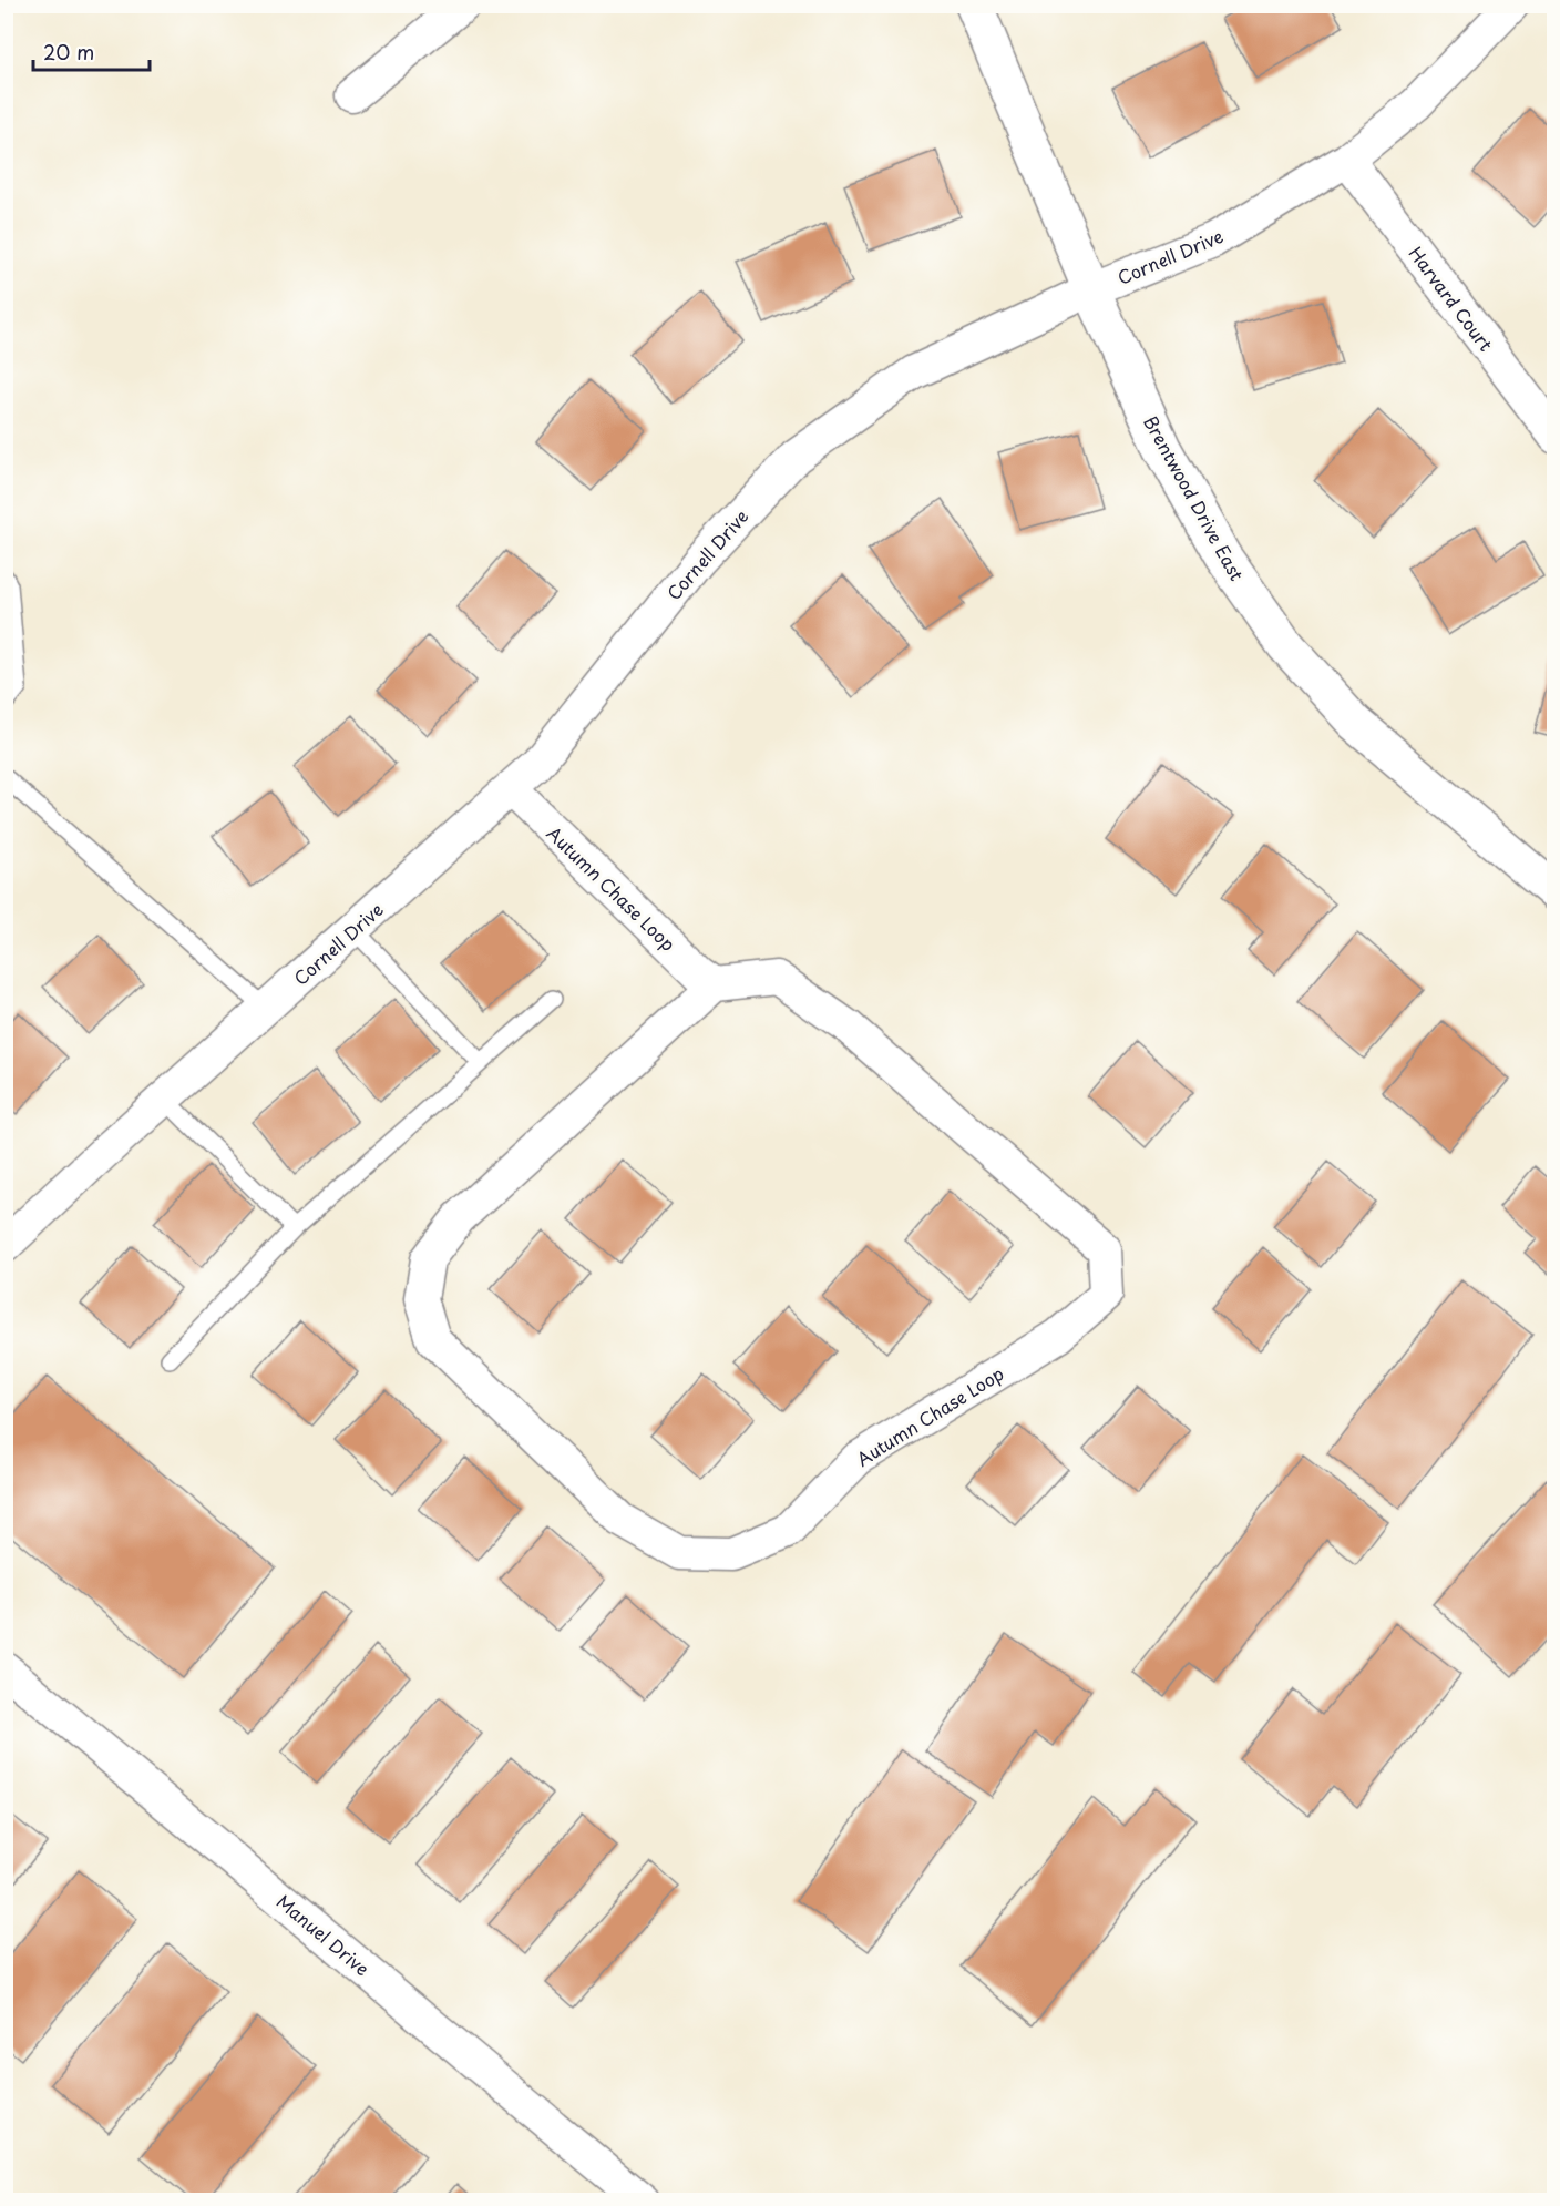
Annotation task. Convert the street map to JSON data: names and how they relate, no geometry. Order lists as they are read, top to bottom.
{
  "streets": {
    "street": [
      "Cornell Drive",
      "Harvard Court",
      "Brentwood Drive East",
      "Autumn Chase Loop",
      "Manuel Drive"
    ]
  },
  "crossings": [
    ["Cornell Drive", "Harvard Court"],
    ["Cornell Drive", "Brentwood Drive East"],
    ["Cornell Drive", "Autumn Chase Loop"]
  ],
  "scale_bar": "20 m"
}
